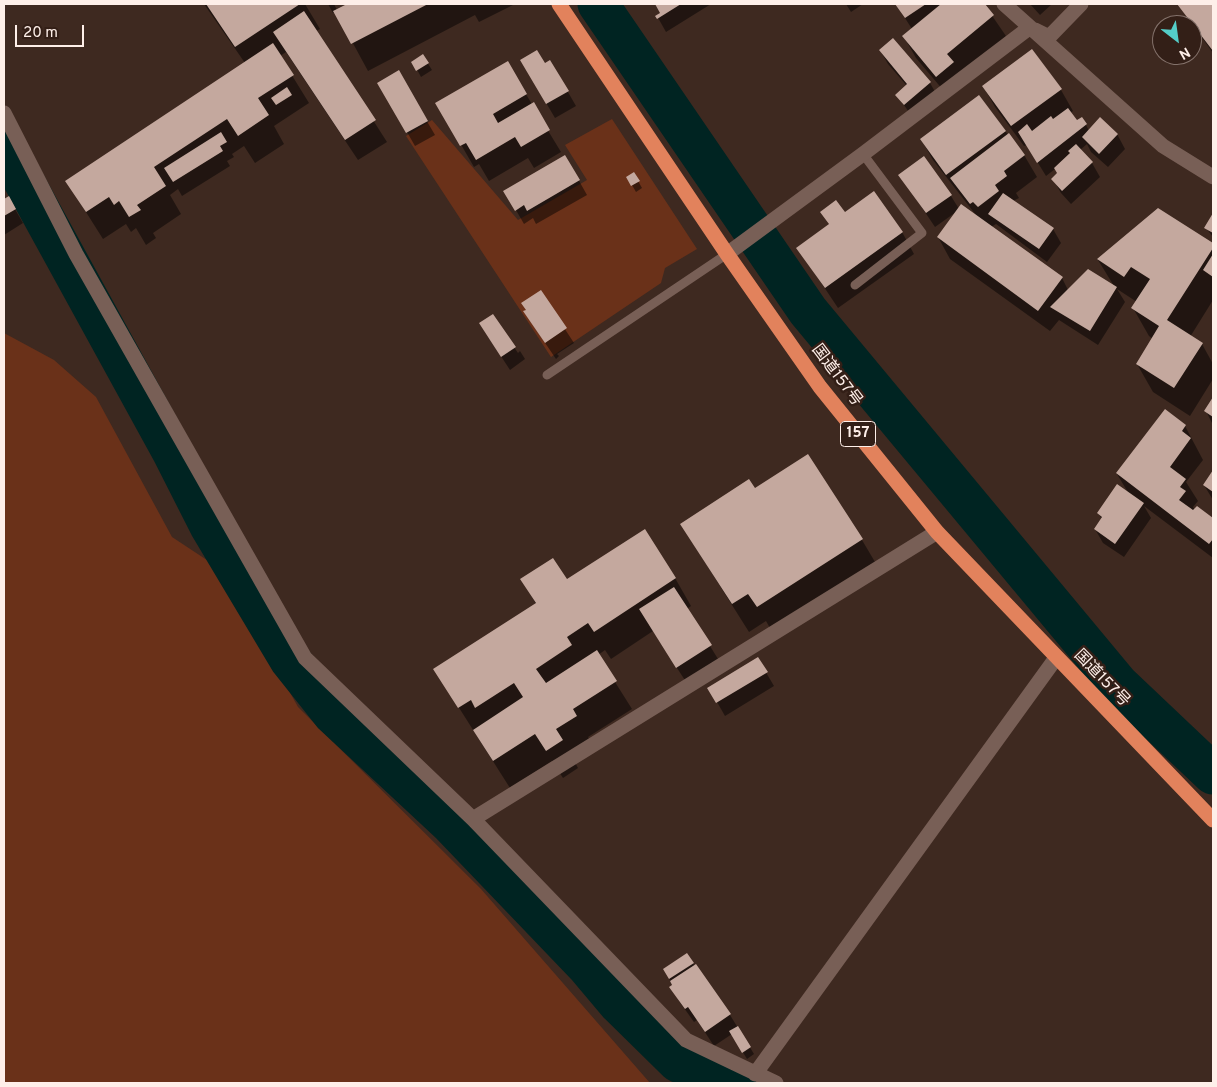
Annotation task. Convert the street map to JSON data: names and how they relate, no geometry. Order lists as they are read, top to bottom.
{
  "streets": {
    "highway": ["国道157号", "157"]
  },
  "scale_bar": "20 m",
  "north": "bottom right"
}
